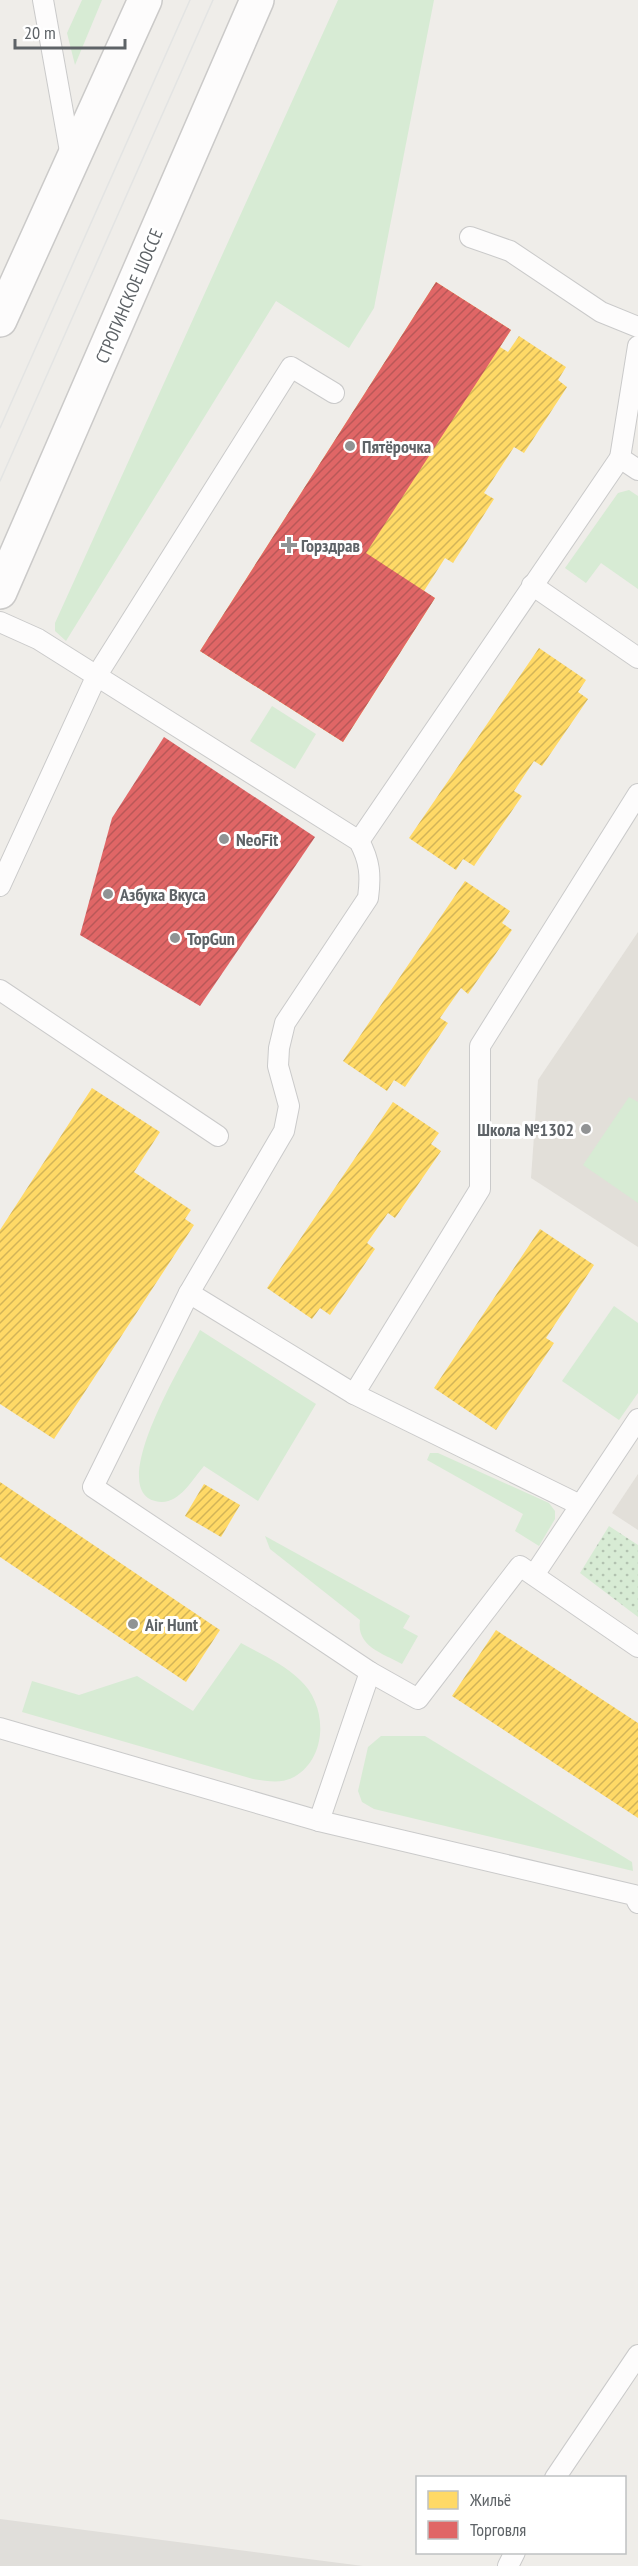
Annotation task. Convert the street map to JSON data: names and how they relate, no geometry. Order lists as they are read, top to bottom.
{
  "streets": {
    "main road": ["СТРОГИНСКОЕ ШОССЕ"]
  },
  "places": {
    "other": [
      "Пятёрочка",
      "NeoFit",
      "Азбука Вкуса",
      "TopGun",
      "Школа №1302",
      "Air Hunt"
    ],
    "health": ["Горздрав"]
  },
  "legend": ["Жильё", "Торговля"],
  "scale_bar": "20 m"
}
